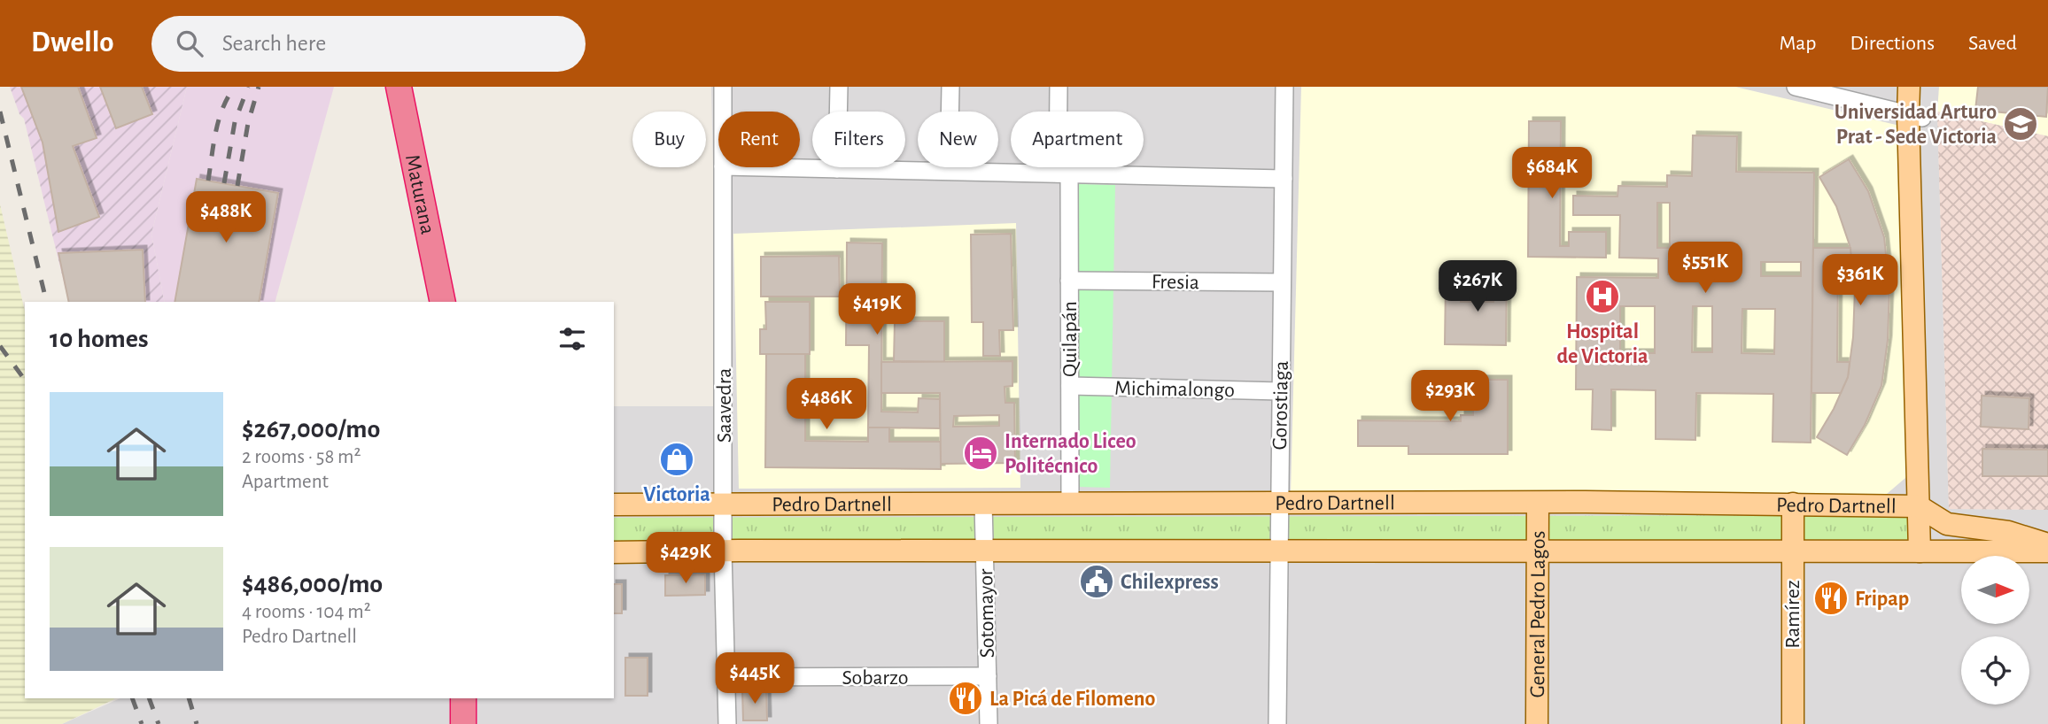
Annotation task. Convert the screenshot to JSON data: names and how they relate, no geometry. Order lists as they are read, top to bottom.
{
  "streets": {
    "highway": ["Maturana"],
    "main road": ["Pedro Dartnell", "General Pedro Lagos", "Ramírez"],
    "street": [
      "Fresia",
      "Quilapán",
      "Michimalongo",
      "Saavedra",
      "Gorostiaga",
      "Sotomayor",
      "Sobarzo"
    ]
  },
  "crossings": [
    ["Fresia", "Quilapán"],
    ["Fresia", "Gorostiaga"],
    ["Quilapán", "Michimalongo"],
    ["Quilapán", "Pedro Dartnell"],
    ["Michimalongo", "Gorostiaga"],
    ["Saavedra", "Pedro Dartnell"],
    ["Saavedra", "Sobarzo"],
    ["Gorostiaga", "Pedro Dartnell"],
    ["Pedro Dartnell", "Sotomayor"],
    ["Pedro Dartnell", "General Pedro Lagos"],
    ["Pedro Dartnell", "Ramírez"],
    ["Sotomayor", "Sobarzo"]
  ],
  "places": {
    "school or university": ["Universidad Arturo Prat - Sede Victoria"],
    "hospital": ["Hospital de Victoria"],
    "hotel": ["Internado Liceo Politécnico"],
    "shop": ["Victoria"],
    "public building": ["Chilexpress"],
    "restaurant": ["Fripap", "La Picá de Filomeno"]
  },
  "north": "right",
  "page": {
    "header": "Dwello",
    "search": "Search here",
    "nav": ["Map", "Directions", "Saved"],
    "chip": [
      "Buy",
      "Rent",
      "Filters",
      "New",
      "Apartment"
    ],
    "price": [
      "$684K",
      "$488K",
      "$551K",
      "$361K",
      "$267K",
      "$419K",
      "$293K",
      "$486K",
      "$429K",
      "$445K"
    ],
    "heading": "10 homes",
    "list": [
      {
        "name": "$267,000/mo",
        "note": "2 rooms · 58 m² · Apartment"
      },
      {
        "name": "$486,000/mo",
        "note": "4 rooms · 104 m² · Pedro Dartnell"
      }
    ]
  }
}
